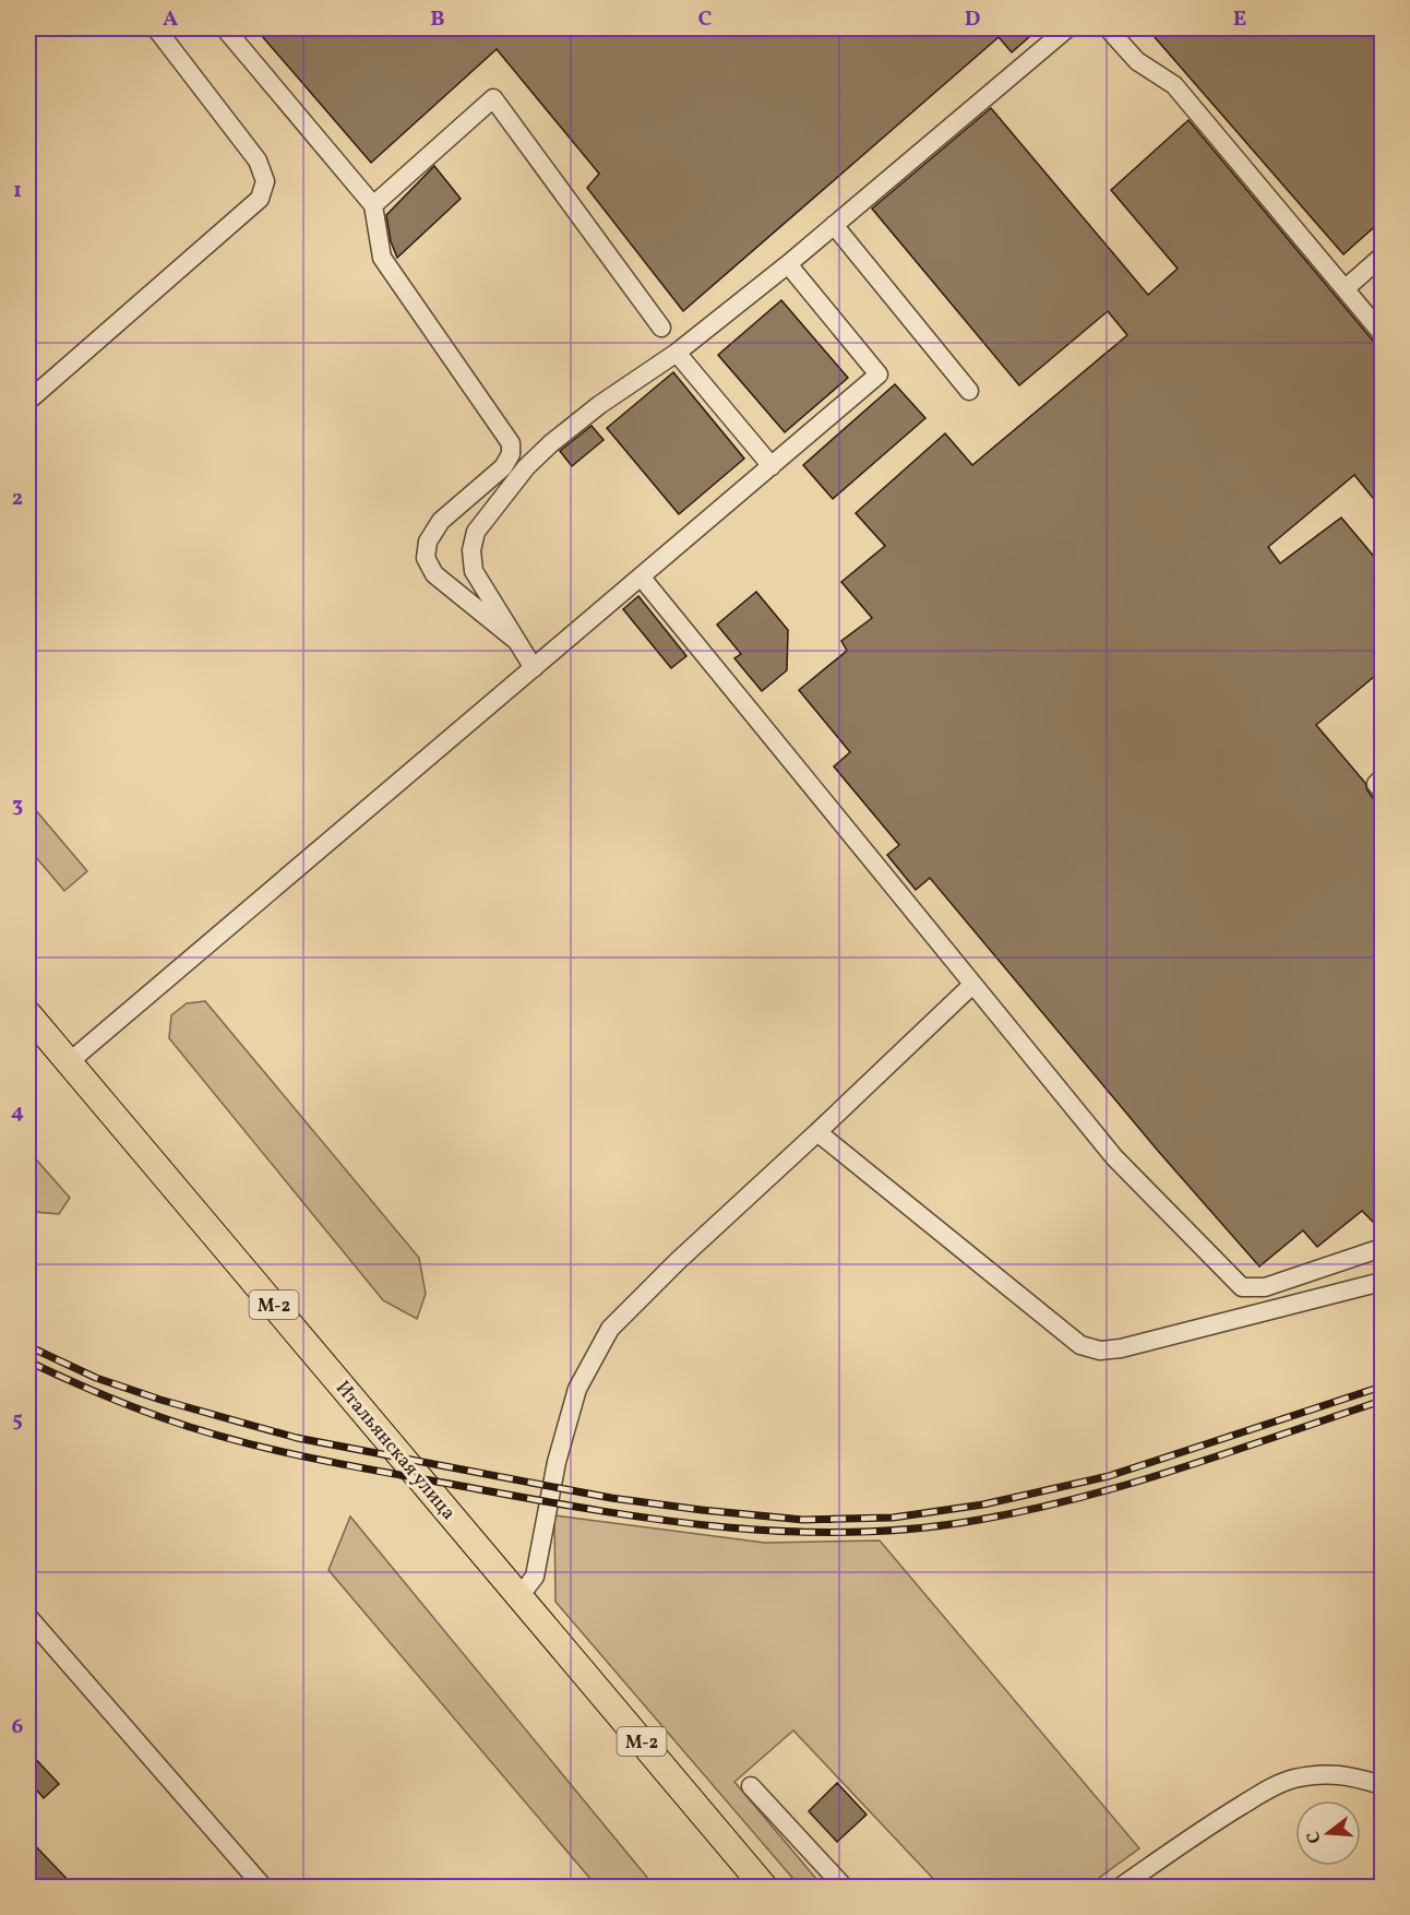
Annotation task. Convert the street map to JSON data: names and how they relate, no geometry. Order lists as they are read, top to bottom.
{
  "streets": {
    "highway": ["М-2", "Итальянская улица"]
  },
  "north": "left",
  "grid": {
    "columns": [
      "A",
      "B",
      "C",
      "D",
      "E"
    ],
    "rows": [
      "1",
      "2",
      "3",
      "4",
      "5",
      "6"
    ]
  }
}
